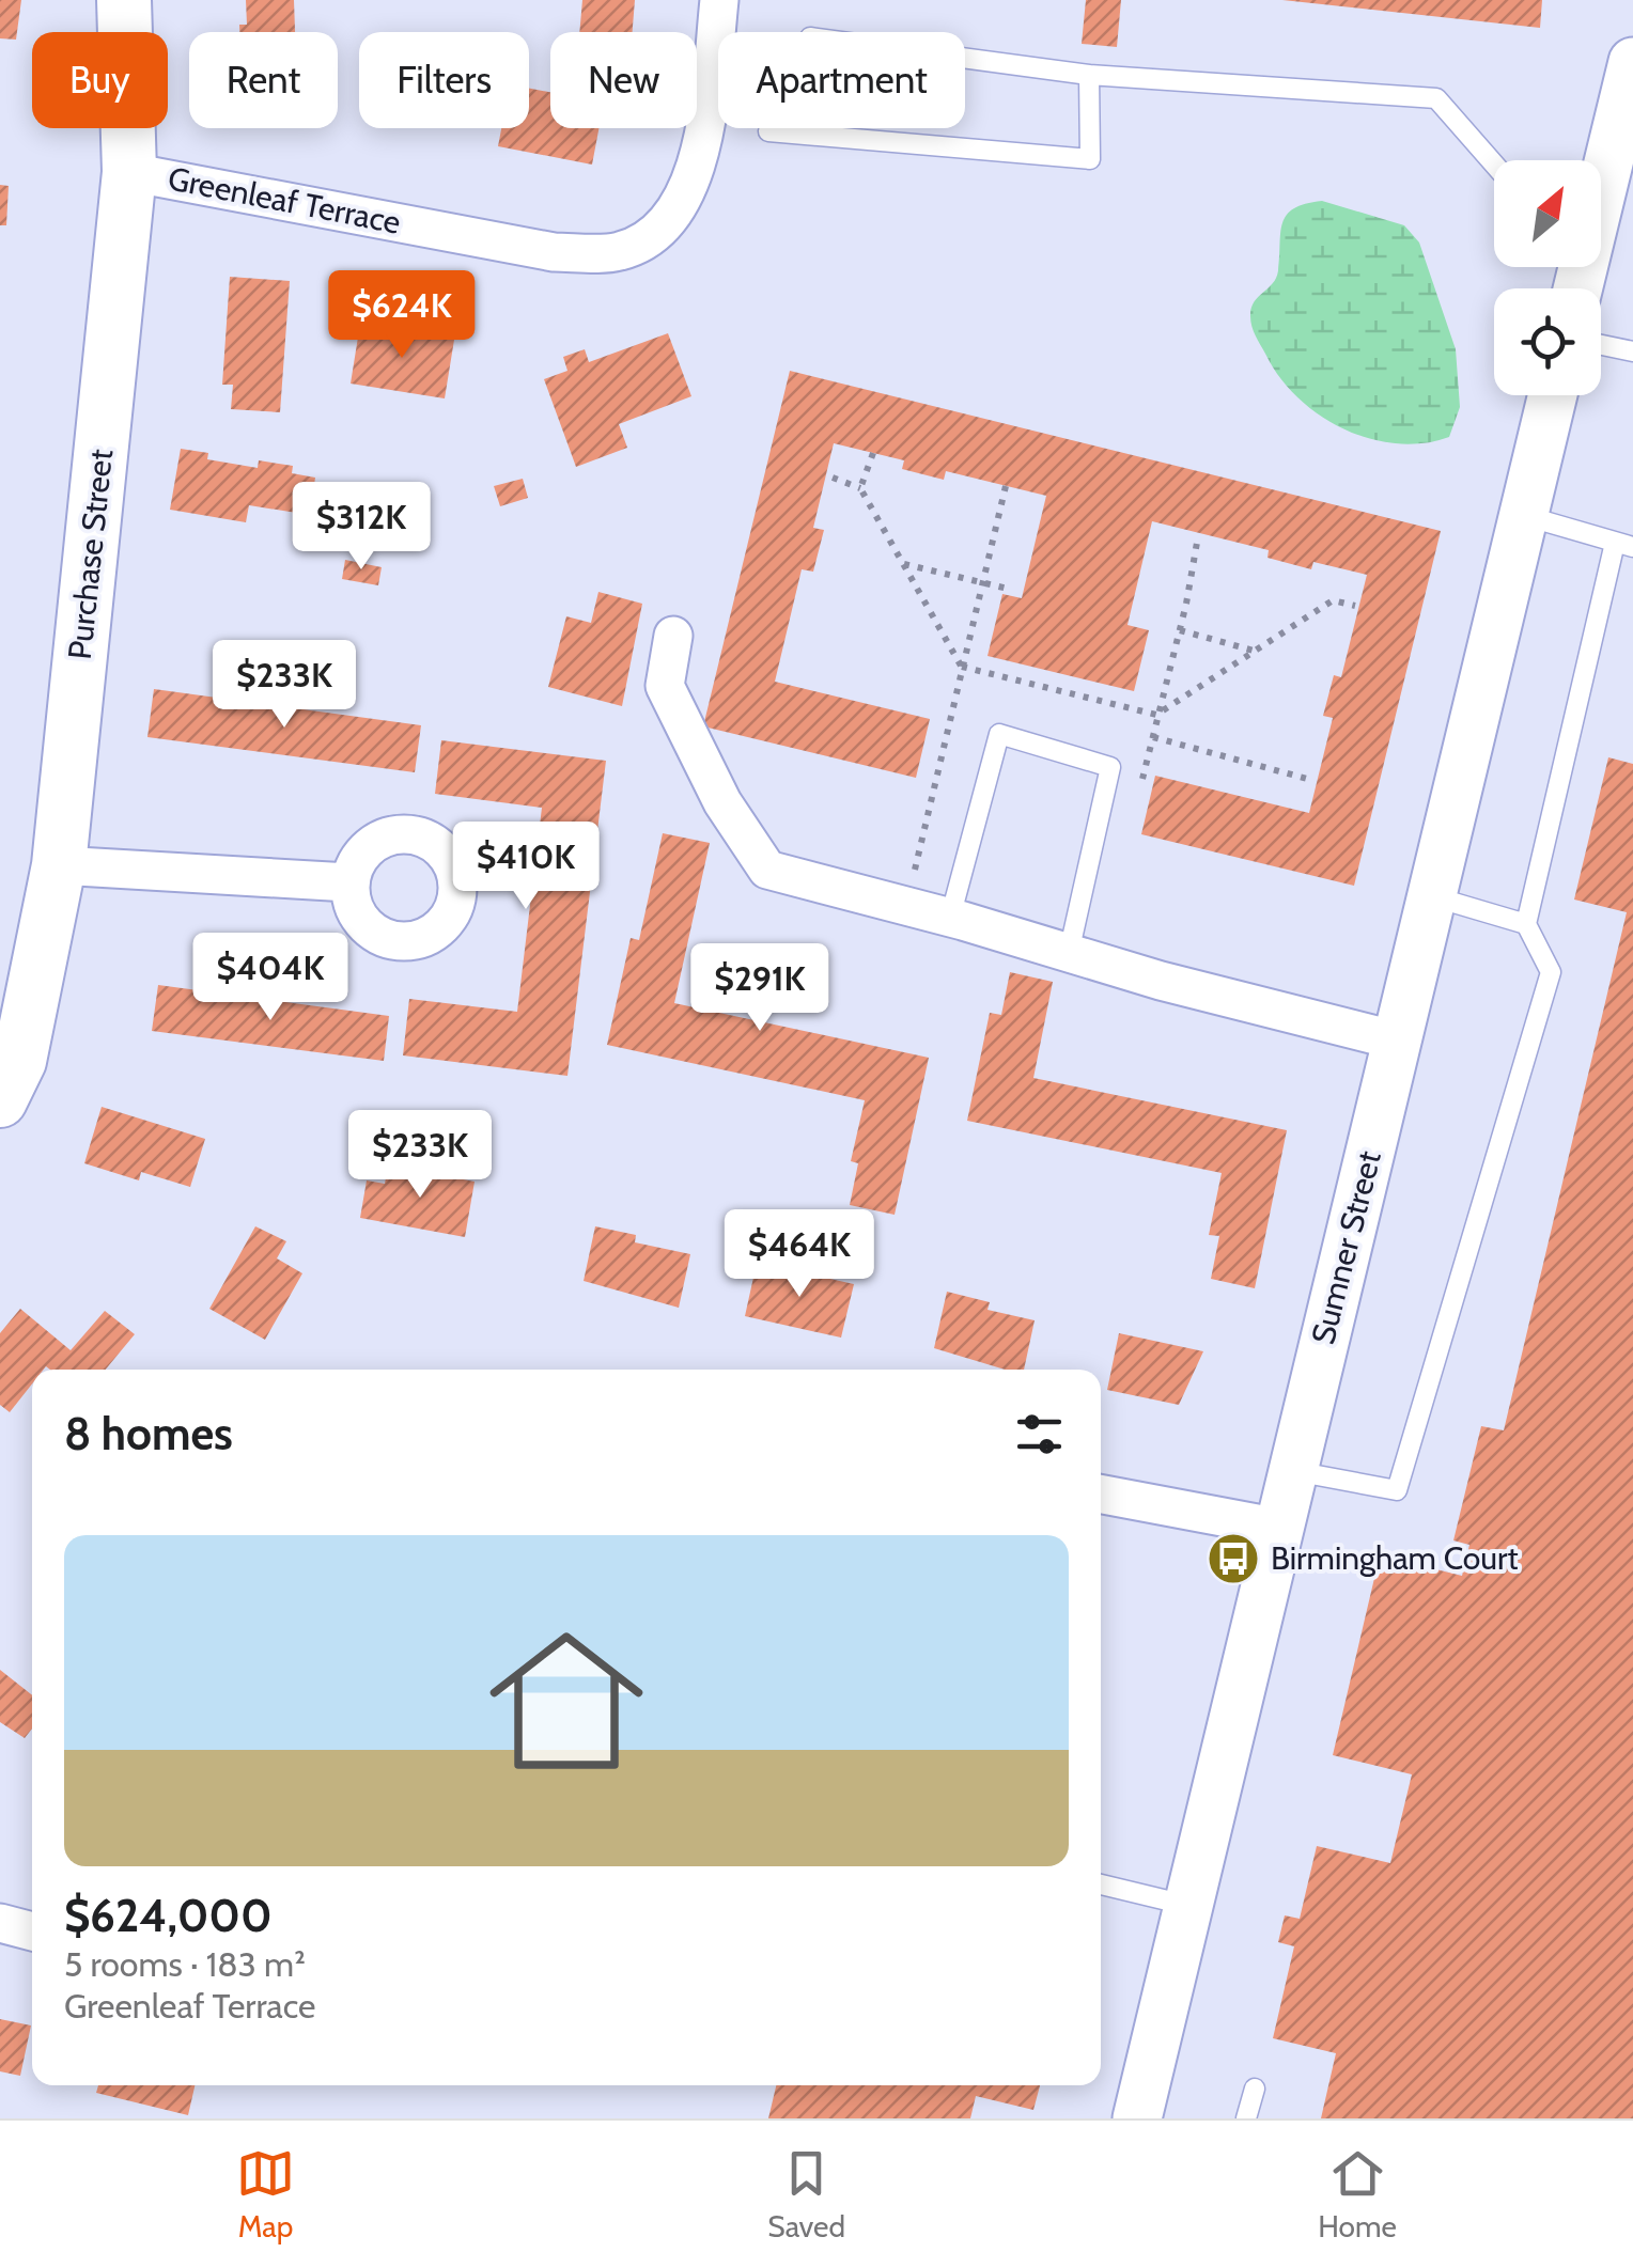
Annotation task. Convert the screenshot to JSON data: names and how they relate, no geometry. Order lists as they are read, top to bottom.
{
  "streets": {
    "main road": ["Purchase Street"],
    "street": ["Greenleaf Terrace", "Sumner Street"]
  },
  "crossings": [
    ["Greenleaf Terrace", "Purchase Street"]
  ],
  "places": {
    "bus stop": ["Birmingham Court"]
  },
  "north": "top right",
  "page": {
    "chip": [
      "Buy",
      "Rent",
      "Filters",
      "New",
      "Apartment"
    ],
    "price": [
      "$624K",
      "$312K",
      "$233K",
      "$410K",
      "$404K",
      "$291K",
      "$233K",
      "$464K"
    ],
    "heading": "8 homes",
    "list": [
      {
        "name": "$624,000",
        "note": "5 rooms · 183 m² · Greenleaf Terrace"
      }
    ],
    "tabs": ["Map", "Saved", "Home"]
  }
}
